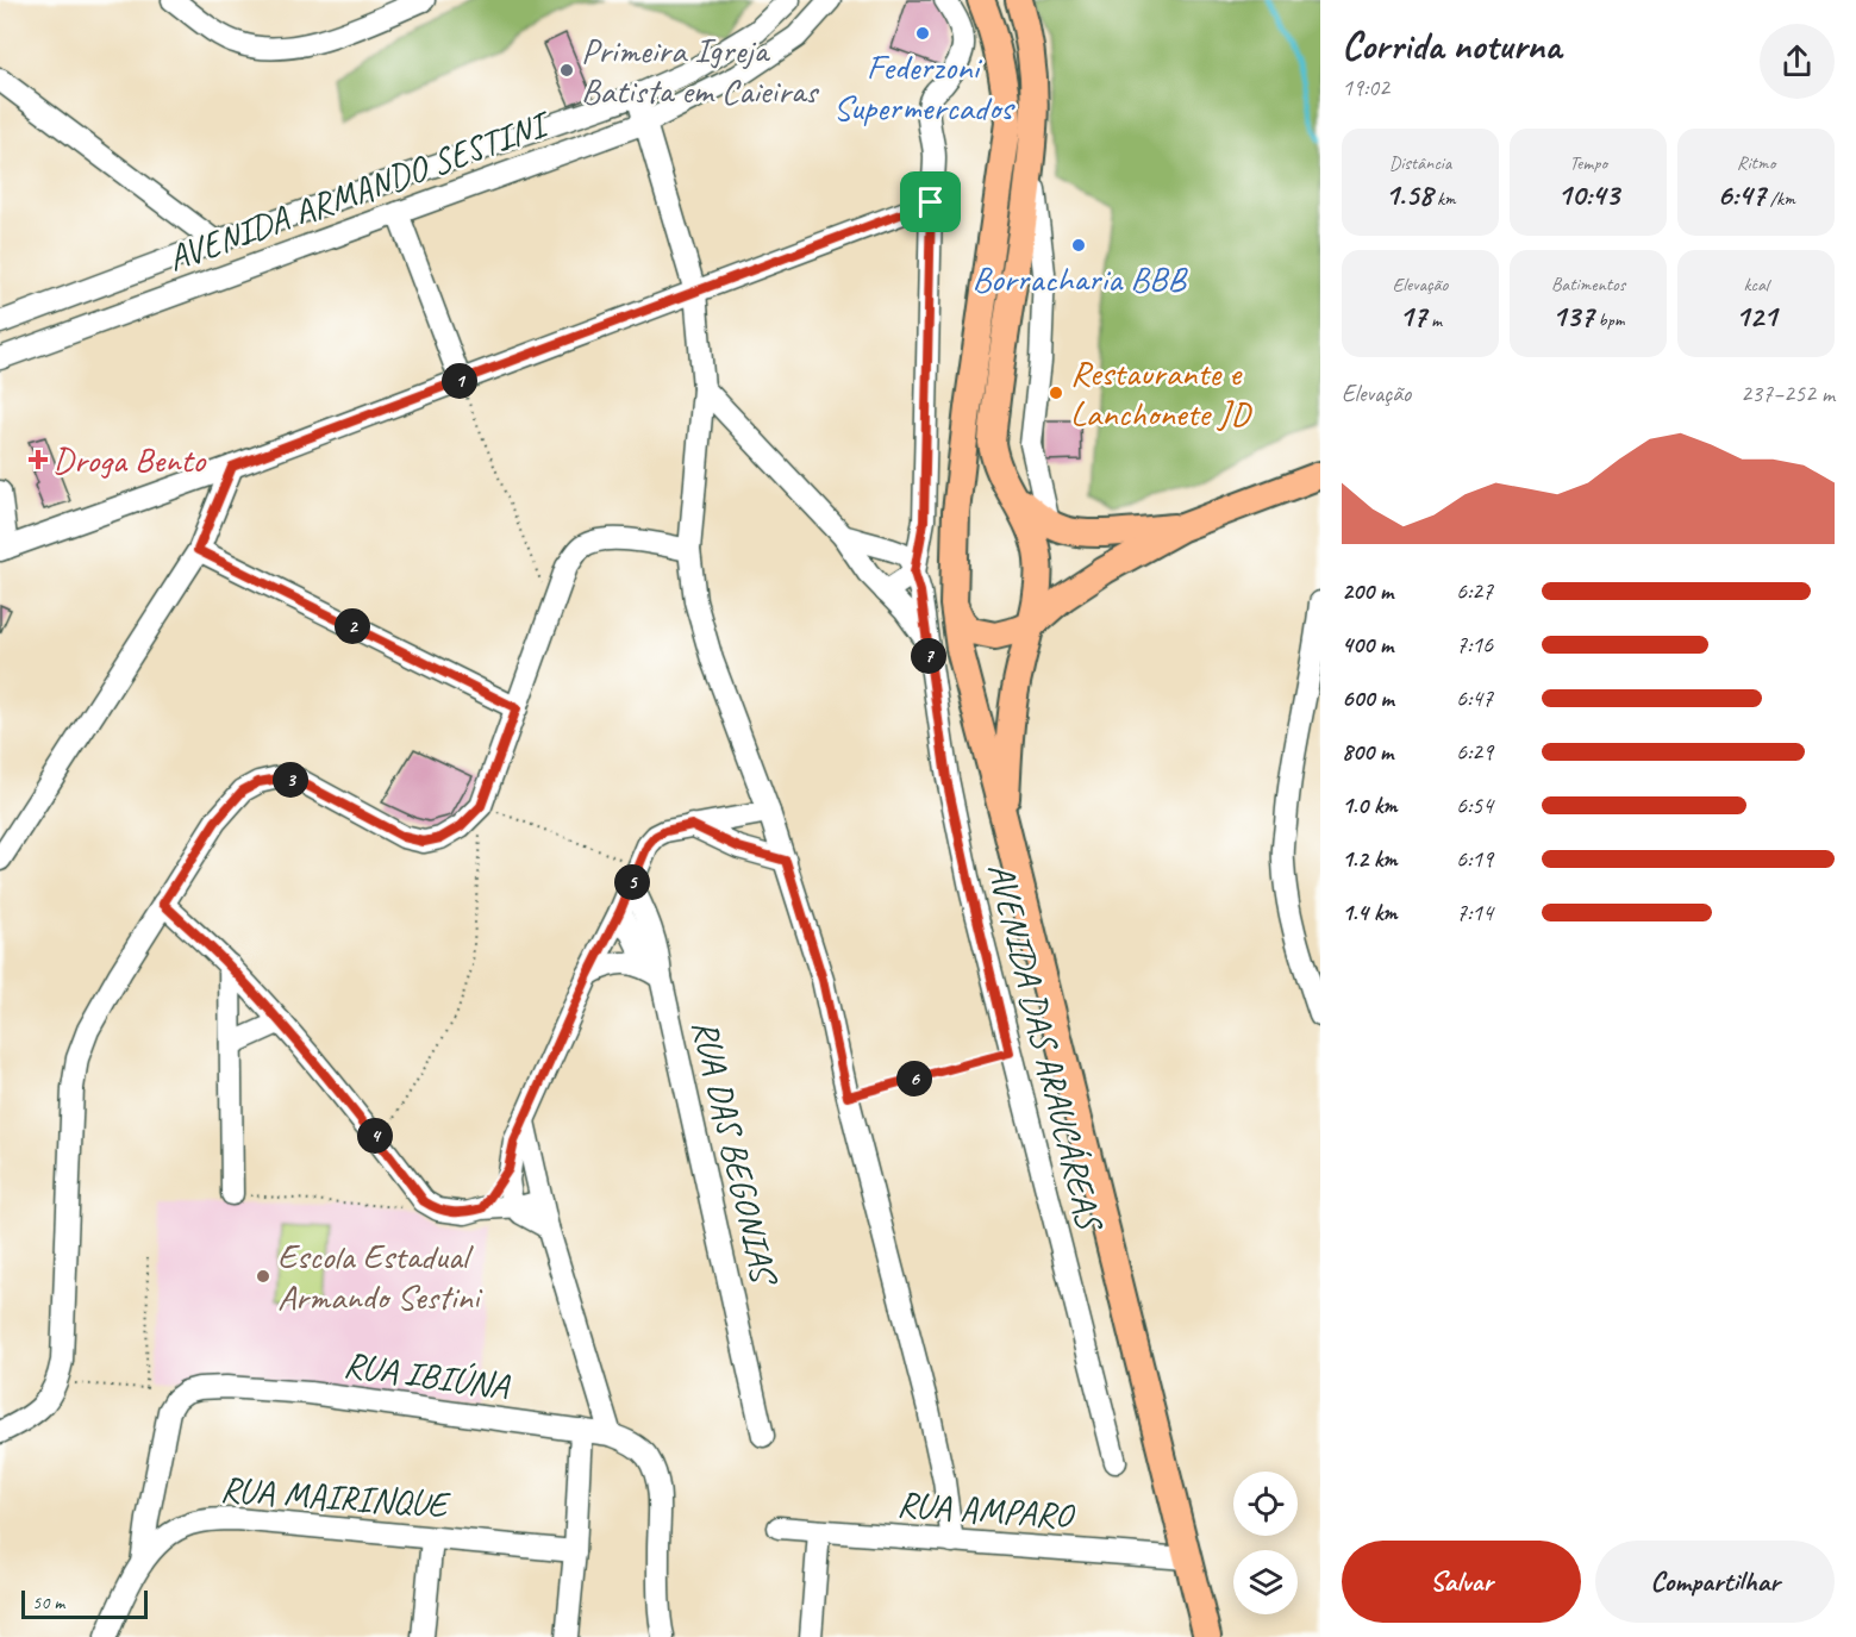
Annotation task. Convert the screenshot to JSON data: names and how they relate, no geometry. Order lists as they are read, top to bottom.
{
  "streets": {
    "street": [
      "AVENIDA ARMANDO SESTINI",
      "AVENIDA DAS ARAUCÁREAS",
      "RUA DAS BEGONIAS",
      "RUA IBIÚNA",
      "RUA MAIRINQUE",
      "RUA AMPARO"
    ]
  },
  "crossings": [
    ["RUA IBIÚNA", "RUA MAIRINQUE"]
  ],
  "places": {
    "other": [
      "Federzoni Supermercados",
      "Primeira Igreja Batista em Caieiras",
      "Borracharia BBB",
      "Restaurante e Lanchonete JD",
      "Escola Estadual Armando Sestini"
    ],
    "health": ["Droga Bento"]
  },
  "scale_bar": "50 m",
  "page": {
    "heading": ["Corrida noturna", "19:02"],
    "stats": [
      ["Distância", "1.58 km"],
      ["Tempo", "10:43"],
      ["Ritmo", "6:47 /km"],
      ["Elevação", "17 m"],
      ["Batimentos", "137 bpm"],
      ["kcal", "121"]
    ],
    "pins": [
      "1",
      "2",
      "7",
      "3",
      "5",
      "6",
      "4"
    ],
    "chart": ["Elevação", "237–252 m"],
    "list": [
      {
        "name": "200 m",
        "note": "6:27"
      },
      {
        "name": "400 m",
        "note": "7:16"
      },
      {
        "name": "600 m",
        "note": "6:47"
      },
      {
        "name": "800 m",
        "note": "6:29"
      },
      {
        "name": "1.0 km",
        "note": "6:54"
      },
      {
        "name": "1.2 km",
        "note": "6:19"
      },
      {
        "name": "1.4 km",
        "note": "7:14"
      }
    ],
    "buttons": ["Salvar", "Compartilhar"],
    "scale": "50 m"
  }
}
